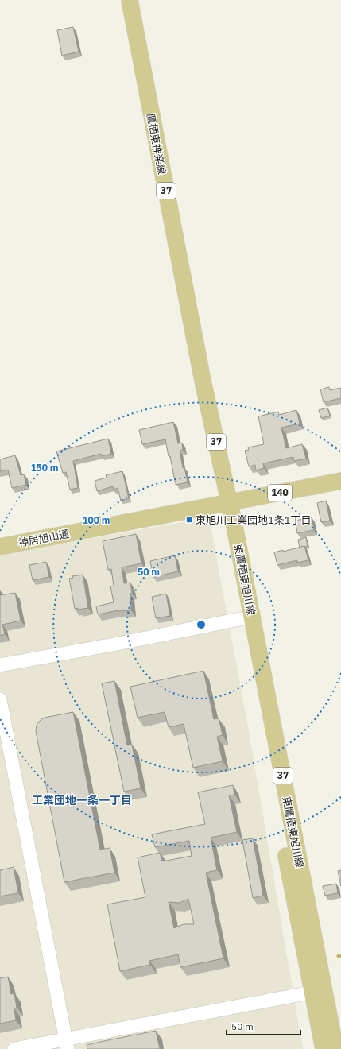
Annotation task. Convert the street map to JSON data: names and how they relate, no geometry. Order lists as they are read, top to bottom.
{
  "streets": {
    "main road": [
      "鷹栖東神楽線",
      "37",
      "140",
      "神居旭山通",
      "東鷹栖東旭川線"
    ]
  },
  "crossings": [
    ["鷹栖東神楽線", "140"],
    ["鷹栖東神楽線", "神居旭山通"],
    ["鷹栖東神楽線", "東鷹栖東旭川線"],
    ["140", "神居旭山通"],
    ["140", "東鷹栖東旭川線"],
    ["神居旭山通", "東鷹栖東旭川線"]
  ],
  "districts": ["工業団地一条一丁目"],
  "places": {
    "transit": ["東旭川工業団地1条1丁目"]
  },
  "scale_bar": "50 m",
  "rings": ["150 m", "100 m", "50 m"]
}
